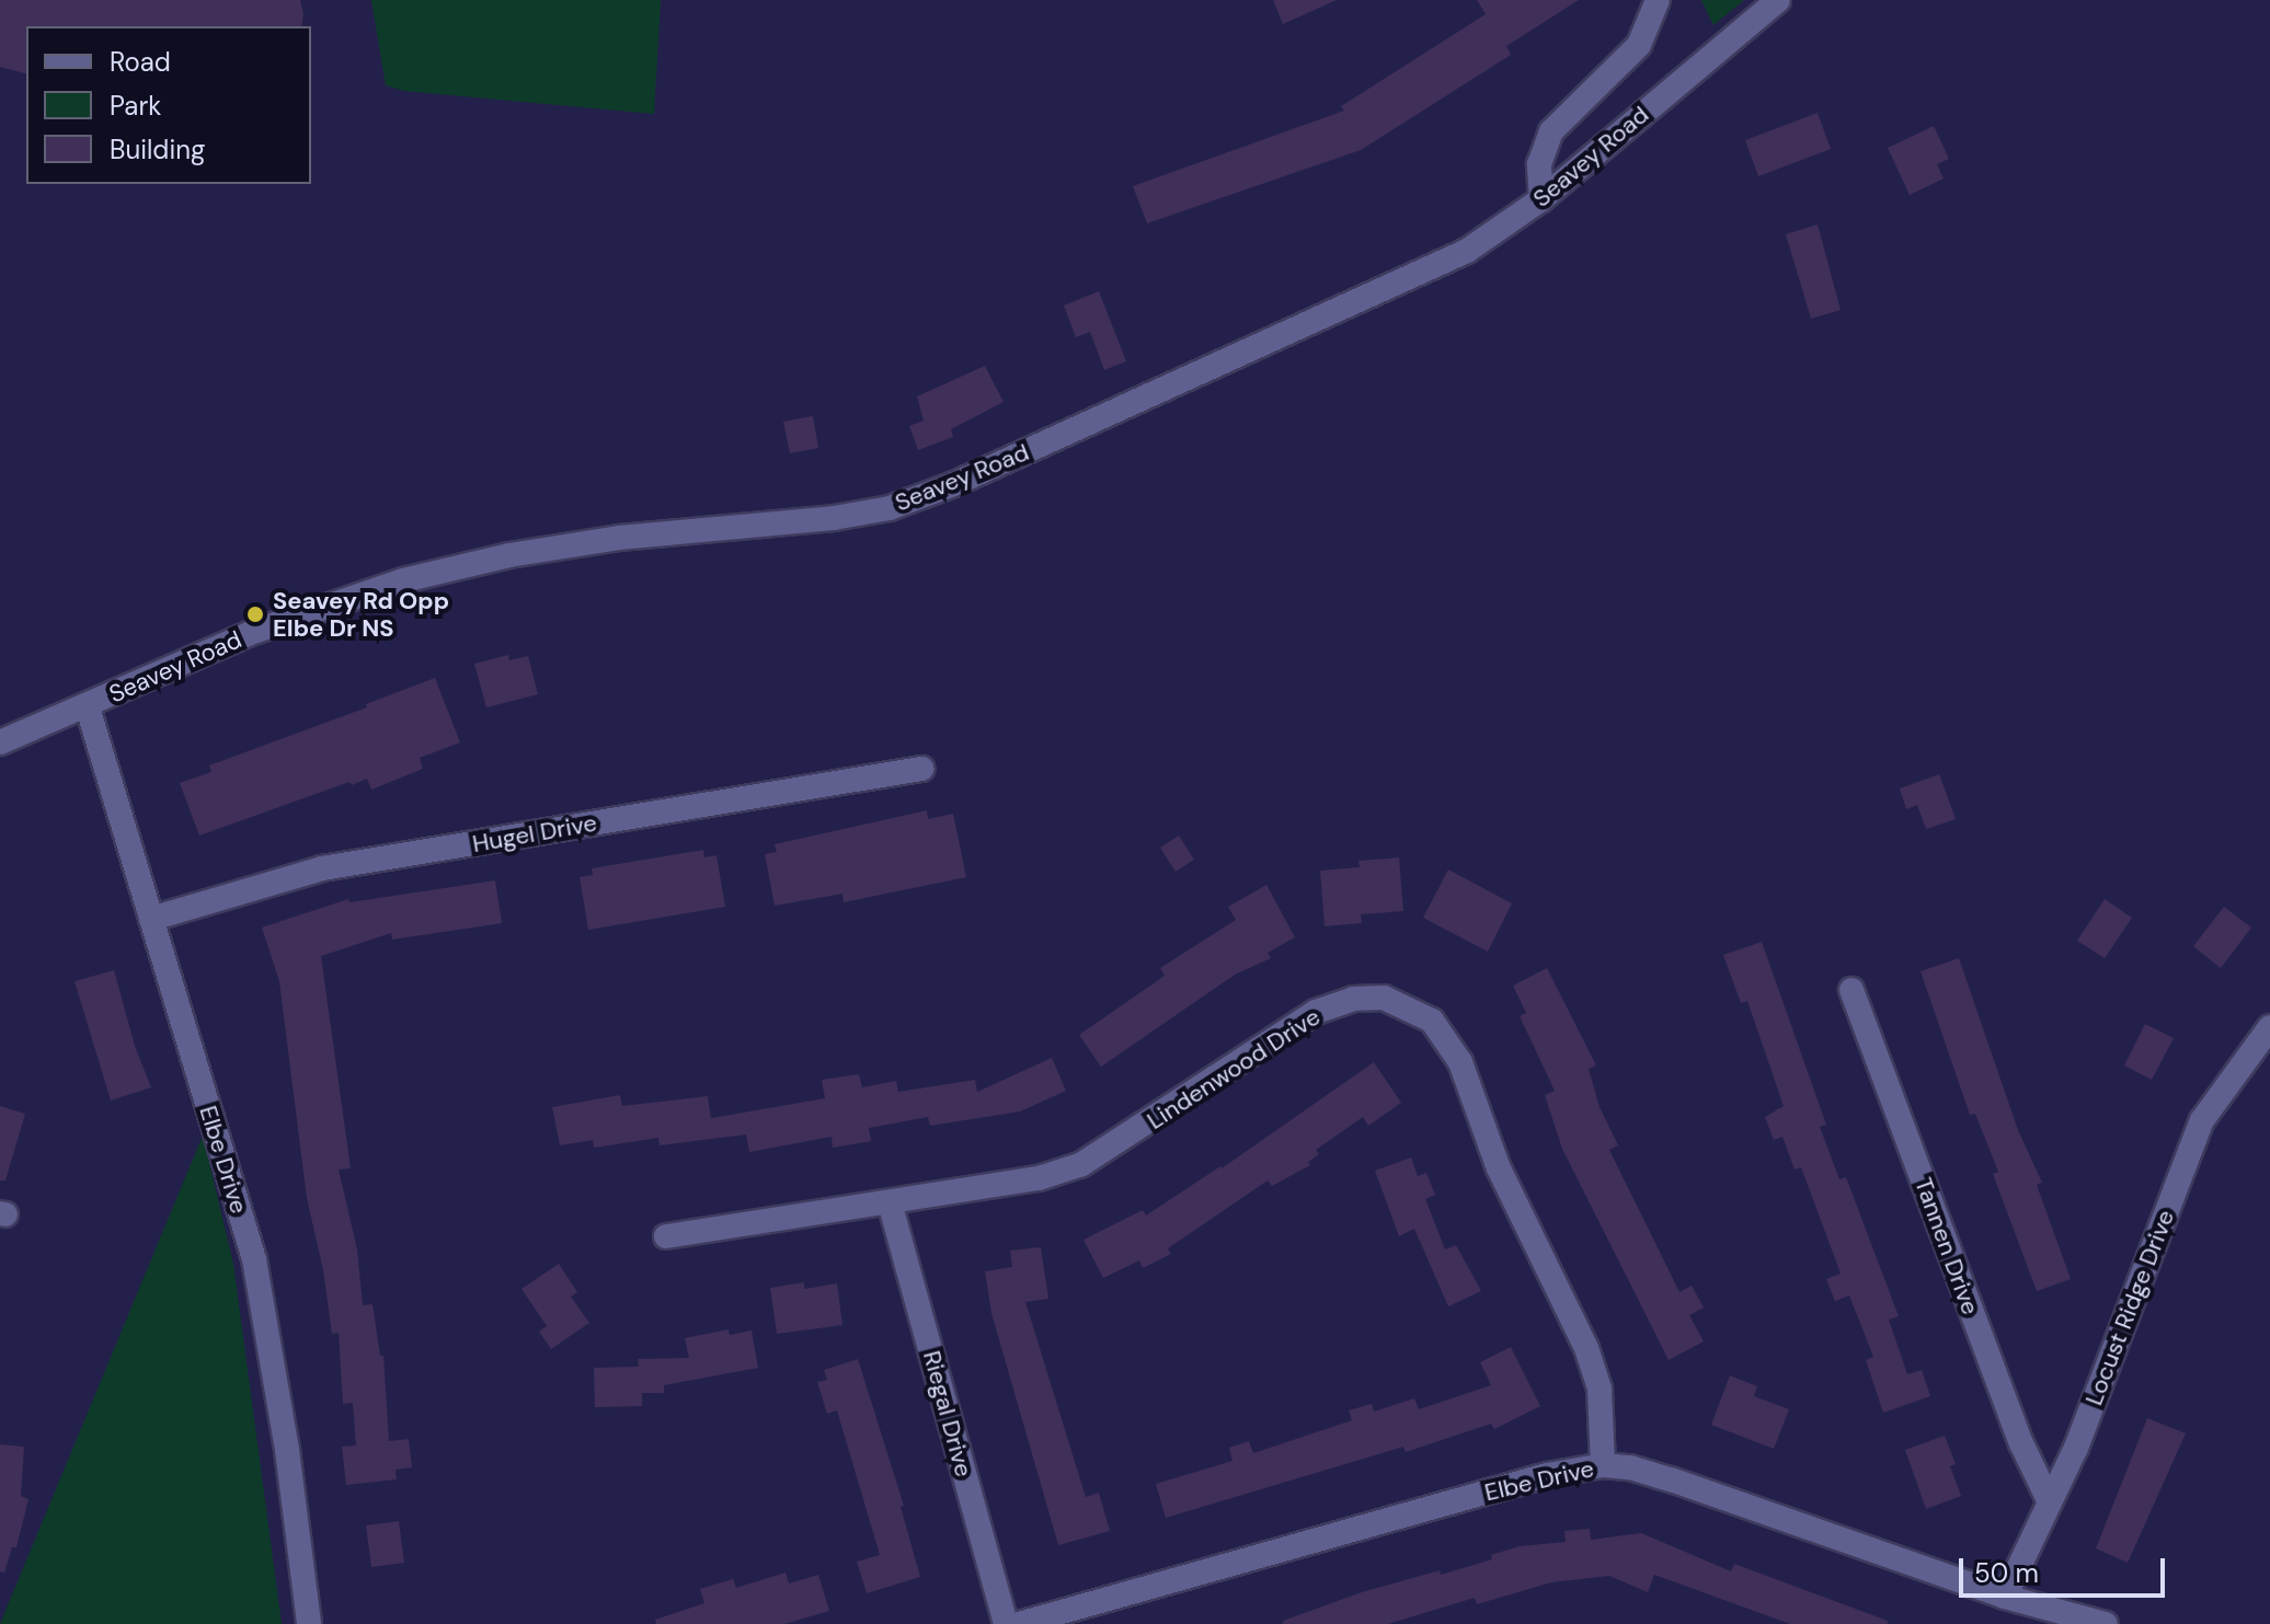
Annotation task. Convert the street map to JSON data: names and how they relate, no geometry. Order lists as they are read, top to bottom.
{
  "streets": {
    "street": [
      "Seavey Road",
      "Hugel Drive",
      "Lindenwood Drive",
      "Elbe Drive",
      "Tannen Drive",
      "Locust Ridge Drive",
      "Riegal Drive"
    ]
  },
  "crossings": [
    ["Seavey Road", "Elbe Drive"],
    ["Hugel Drive", "Elbe Drive"],
    ["Lindenwood Drive", "Elbe Drive"],
    ["Lindenwood Drive", "Riegal Drive"],
    ["Elbe Drive", "Locust Ridge Drive"],
    ["Tannen Drive", "Locust Ridge Drive"]
  ],
  "places": ["Seavey Rd Opp Elbe Dr NS"],
  "legend": ["Road", "Park", "Building"],
  "scale_bar": "50 m"
}
